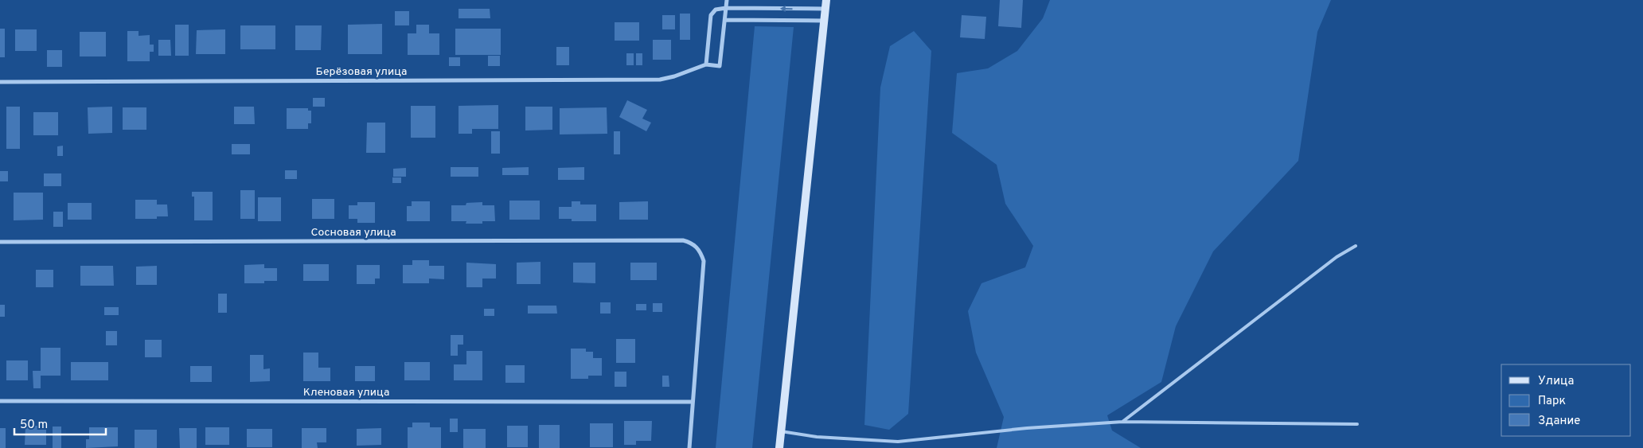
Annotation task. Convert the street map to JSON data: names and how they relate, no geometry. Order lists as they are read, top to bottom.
{
  "streets": {
    "street": ["Берёзовая улица", "Сосновая улица", "Кленовая улица"]
  },
  "crossings": [
    ["Сосновая улица", "Кленовая улица"]
  ],
  "legend": ["Улица", "Парк", "Здание"],
  "scale_bar": "50 m"
}
